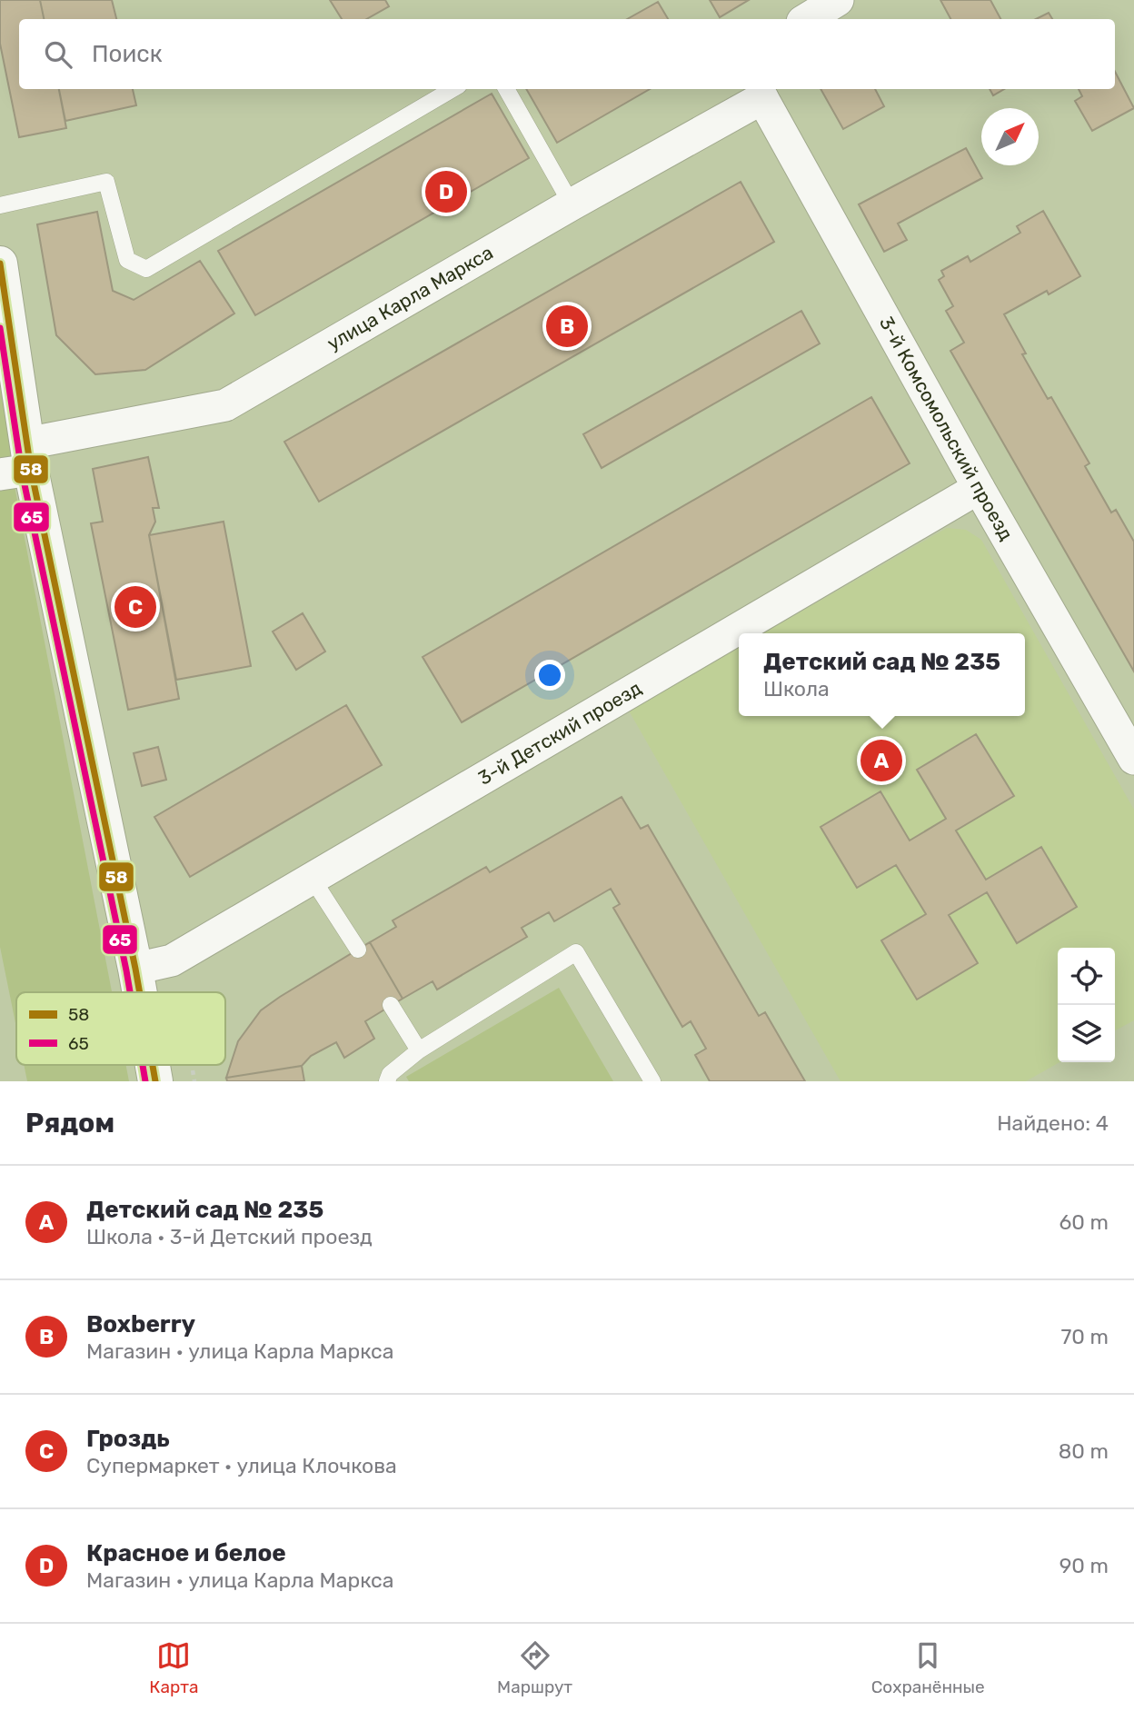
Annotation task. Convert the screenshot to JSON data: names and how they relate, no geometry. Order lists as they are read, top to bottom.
{
  "streets": {
    "street": ["улица Карла Маркса", "3-й Комсомольский проезд", "3-й Детский проезд"]
  },
  "crossings": [
    ["улица Карла Маркса", "3-й Комсомольский проезд"],
    ["3-й Комсомольский проезд", "3-й Детский проезд"]
  ],
  "lines": ["transit line 58", "transit line 65"],
  "legend": ["58", "65"],
  "north": "top right",
  "page": {
    "search": "Поиск",
    "pins": [
      "D",
      "B",
      "C",
      "A"
    ],
    "popup": ["Детский сад № 235", "Школа"],
    "heading": ["Рядом", "Найдено: 4"],
    "list": [
      {
        "mark": "A",
        "name": "Детский сад № 235",
        "note": "Школа · 3-й Детский проезд",
        "value": "60 m"
      },
      {
        "mark": "B",
        "name": "Boxberry",
        "note": "Магазин · улица Карла Маркса",
        "value": "70 m"
      },
      {
        "mark": "C",
        "name": "Гроздь",
        "note": "Супермаркет · улица Клочкова",
        "value": "80 m"
      },
      {
        "mark": "D",
        "name": "Красное и белое",
        "note": "Магазин · улица Карла Маркса",
        "value": "90 m"
      }
    ],
    "nav": ["Карта", "Маршрут", "Сохранённые"]
  }
}
